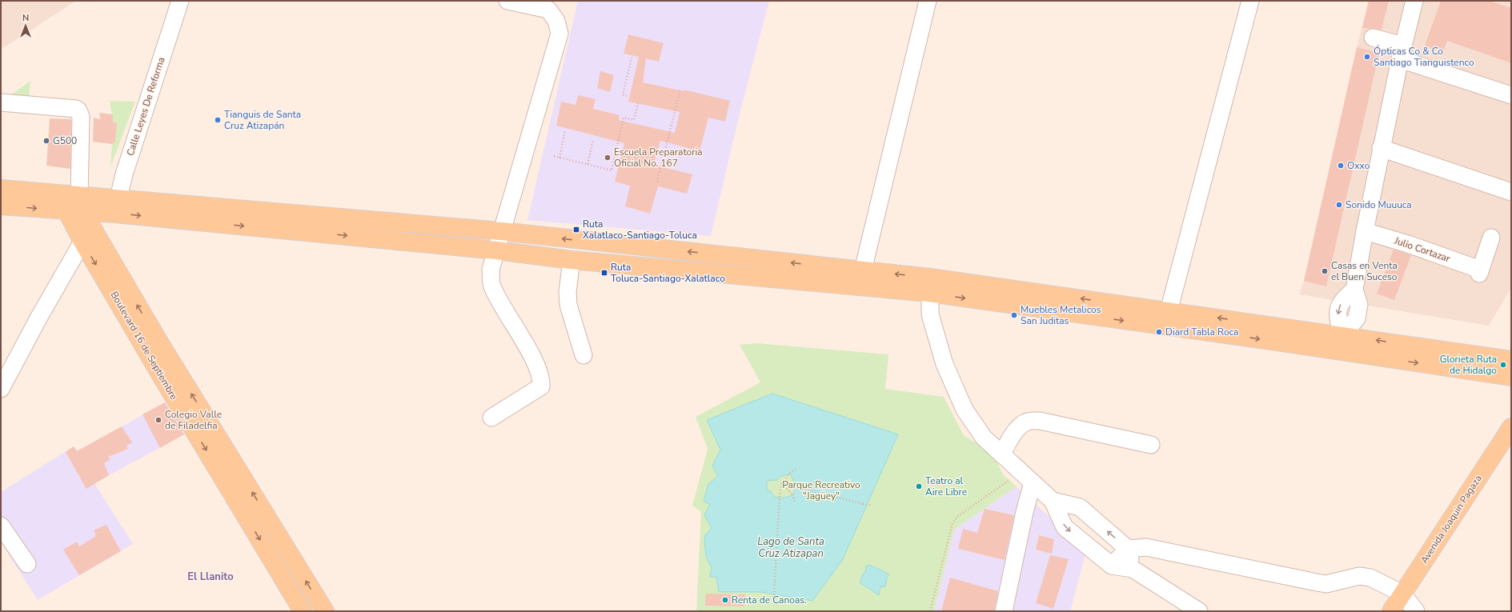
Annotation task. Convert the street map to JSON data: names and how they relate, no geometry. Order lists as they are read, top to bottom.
{
  "streets": {
    "main road": ["Boulevard 16 de Septiembre", "Avenida Joaquin Pagaza"],
    "street": ["Calle Leyes De Reforma", "Julio Cortazar"]
  },
  "districts": ["El Llanito"],
  "water": ["Lago de Santa Cruz Atizapan"],
  "parks": ["Parque Recreativo \"Jagüey\""],
  "places": {
    "other": [
      "Ópticas Co & Co Santiago Tianguistenco",
      "Tianguis de Santa Cruz Atizapán",
      "G500",
      "Escuela Preparatoria Oficial No. 167",
      "Oxxo",
      "Sonido Muuuca",
      "Casas en Venta el Buen Suceso",
      "Muebles Metalicos San Juditas",
      "Diard Tabla Roca",
      "Glorieta Ruta de Hidalgo",
      "Colegio Valle de Filadelfia",
      "Teatro al Aire Libre",
      "Renta de Canoas."
    ],
    "transit": ["Ruta Xalatlaco-Santiago-Toluca", "Ruta Toluca-Santiago-Xalatlaco"]
  },
  "north": "top"
}
